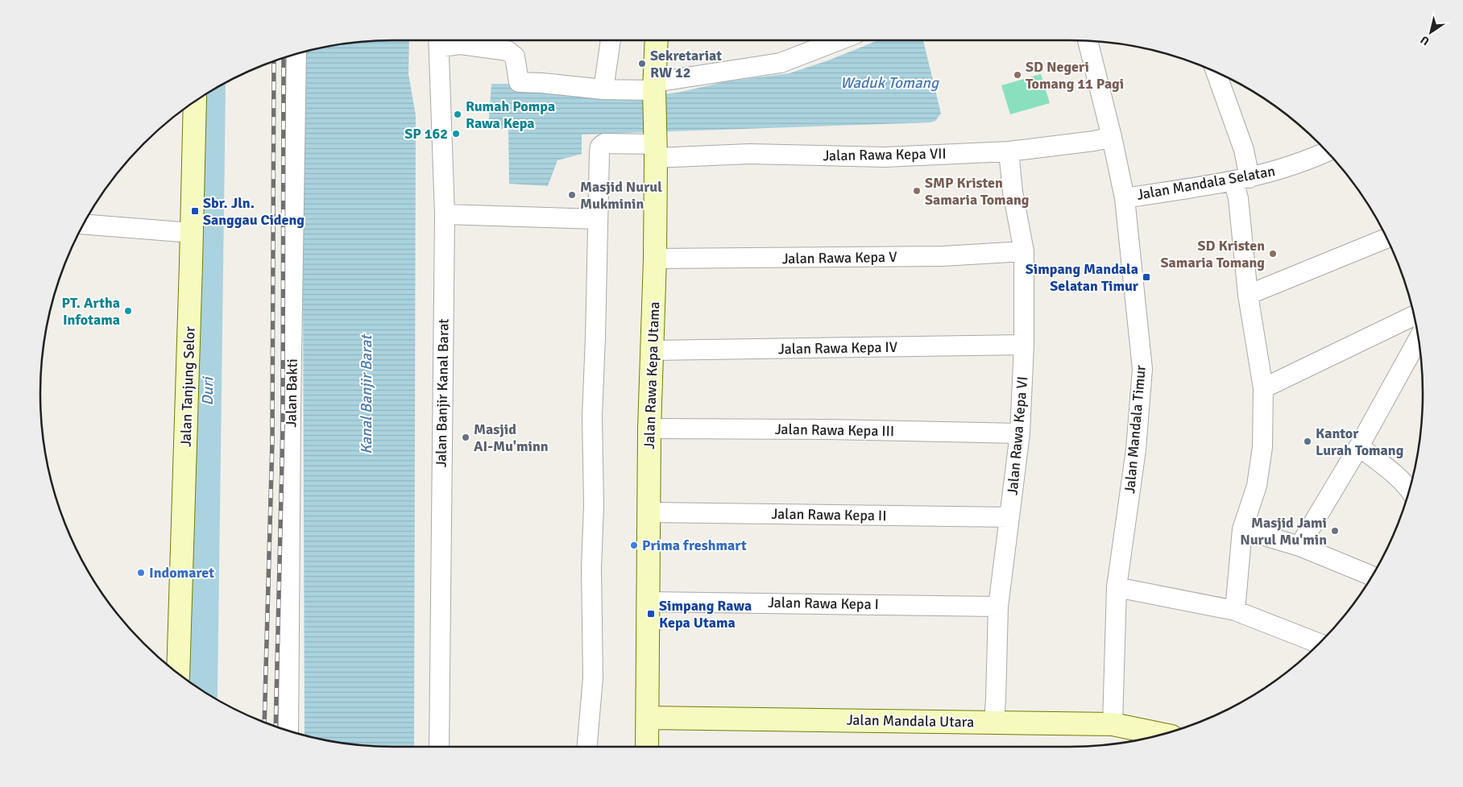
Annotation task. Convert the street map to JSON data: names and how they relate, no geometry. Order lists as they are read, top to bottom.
{
  "streets": {
    "street": [
      "Jalan Rawa Kepa VII",
      "Jalan Mandala Selatan",
      "Jalan Rawa Kepa V",
      "Jalan Rawa Kepa IV",
      "Jalan Rawa Kepa Utama",
      "Jalan Tanjung Selor",
      "Jalan Bakti",
      "Jalan Banjir Kanal Barat",
      "Jalan Mandala Timur",
      "Jalan Rawa Kepa III",
      "Jalan Rawa Kepa VI",
      "Jalan Rawa Kepa II",
      "Jalan Rawa Kepa I",
      "Jalan Mandala Utara"
    ]
  },
  "crossings": [
    ["Jalan Rawa Kepa VII", "Jalan Rawa Kepa Utama"],
    ["Jalan Rawa Kepa VII", "Jalan Mandala Timur"],
    ["Jalan Rawa Kepa VII", "Jalan Rawa Kepa VI"],
    ["Jalan Mandala Selatan", "Jalan Mandala Timur"],
    ["Jalan Rawa Kepa V", "Jalan Rawa Kepa Utama"],
    ["Jalan Rawa Kepa V", "Jalan Rawa Kepa VI"],
    ["Jalan Rawa Kepa IV", "Jalan Rawa Kepa Utama"],
    ["Jalan Rawa Kepa IV", "Jalan Rawa Kepa VI"],
    ["Jalan Rawa Kepa Utama", "Jalan Rawa Kepa III"],
    ["Jalan Rawa Kepa Utama", "Jalan Rawa Kepa II"],
    ["Jalan Rawa Kepa Utama", "Jalan Rawa Kepa I"],
    ["Jalan Rawa Kepa Utama", "Jalan Mandala Utara"],
    ["Jalan Mandala Timur", "Jalan Mandala Utara"],
    ["Jalan Rawa Kepa III", "Jalan Rawa Kepa VI"],
    ["Jalan Rawa Kepa VI", "Jalan Rawa Kepa II"],
    ["Jalan Rawa Kepa VI", "Jalan Rawa Kepa I"],
    ["Jalan Rawa Kepa VI", "Jalan Mandala Utara"]
  ],
  "water": ["Waduk Tomang", "Duri", "Kanal Banjir Barat"],
  "places": {
    "other": [
      "Sekretariat RW 12",
      "SD Negeri Tomang 11 Pagi",
      "Rumah Pompa Rawa Kepa",
      "SP 162",
      "SMP Kristen Samaria Tomang",
      "Masjid Nurul Mukminin",
      "SD Kristen Samaria Tomang",
      "PT. Artha Infotama",
      "Masjid AI-Mu'minn",
      "Kantor Lurah Tomang",
      "Masjid Jami Nurul Mu'min",
      "Prima freshmart",
      "Indomaret"
    ],
    "transit": ["Sbr. Jln. Sanggau Cideng", "Simpang Mandala Selatan Timur", "Simpang Rawa Kepa Utama"]
  },
  "north": "bottom left"
}
